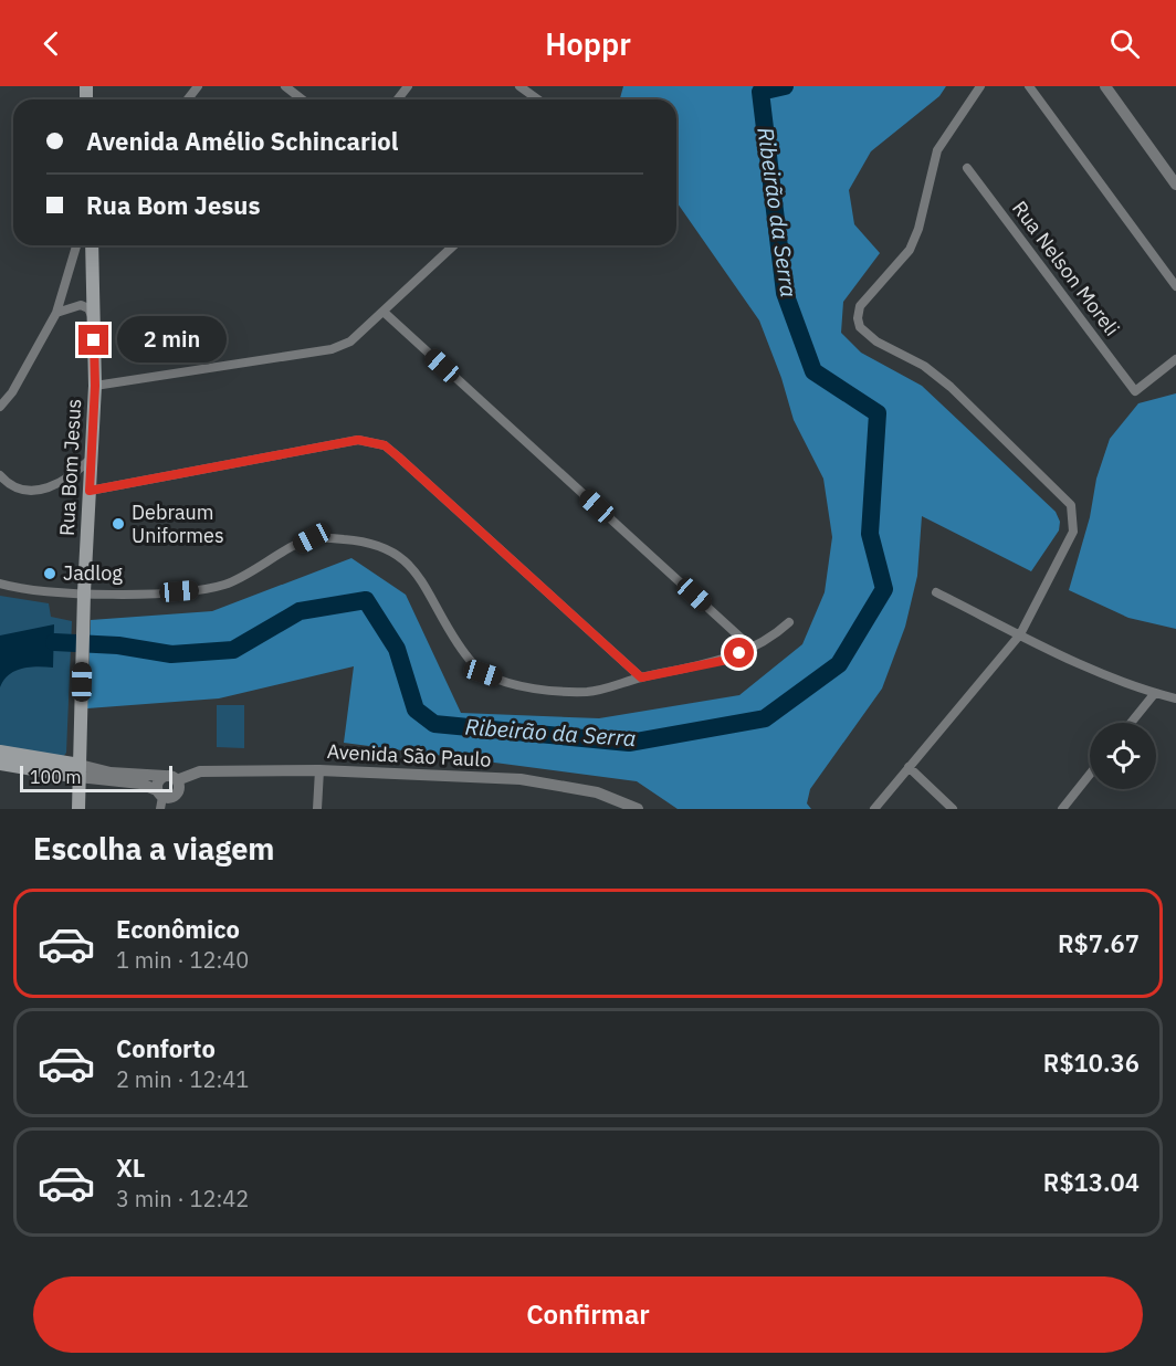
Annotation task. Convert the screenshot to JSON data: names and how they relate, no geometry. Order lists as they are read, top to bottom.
{
  "streets": {
    "main road": ["Rua Bom Jesus"],
    "street": ["Rua Nelson Moreli", "Avenida São Paulo"]
  },
  "water": ["Ribeirão da Serra"],
  "places": ["Debraum Uniformes", "Jadlog"],
  "scale_bar": "100 m",
  "page": {
    "header": "Hoppr",
    "banner": ["Avenida Amélio Schincariol", "Rua Bom Jesus"],
    "bubble": "2 min",
    "scale": "100 m",
    "heading": "Escolha a viagem",
    "list": [
      {
        "name": "Econômico",
        "note": "1 min · 12:40",
        "value": "R$7.67"
      },
      {
        "name": "Conforto",
        "note": "2 min · 12:41",
        "value": "R$10.36"
      },
      {
        "name": "XL",
        "note": "3 min · 12:42",
        "value": "R$13.04"
      }
    ],
    "buttons": "Confirmar"
  }
}
